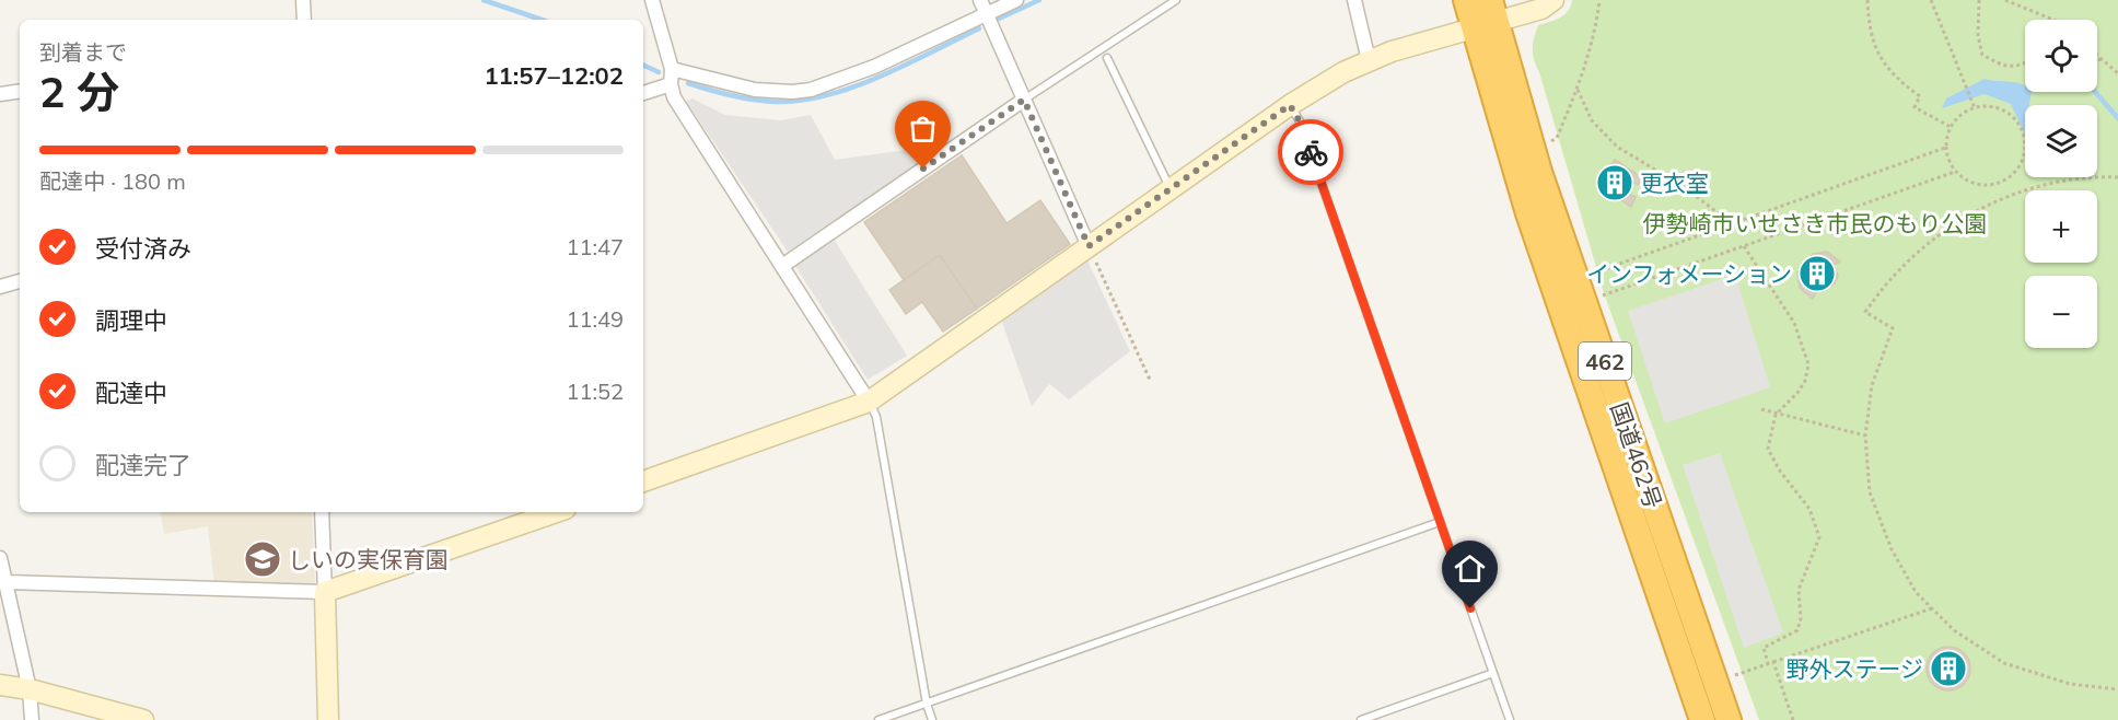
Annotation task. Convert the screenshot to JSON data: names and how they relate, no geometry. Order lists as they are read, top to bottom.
{
  "streets": {
    "highway": ["462", "国道462号"]
  },
  "parks": ["伊勢崎市いせさき市民のもり公園"],
  "places": {
    "building": ["更衣室", "インフォメーション", "野外ステージ"],
    "school or university": ["しいの実保育園"]
  },
  "page": {
    "map_buttons": ["+", "−"],
    "heading": ["2 分", "到着まで", "11:57–12:02"],
    "bar": "配達中 · 180 m",
    "list": [
      ["受付済み", "11:47"],
      ["調理中", "11:49"],
      ["配達中", "11:52"],
      "配達完了"
    ]
  }
}
